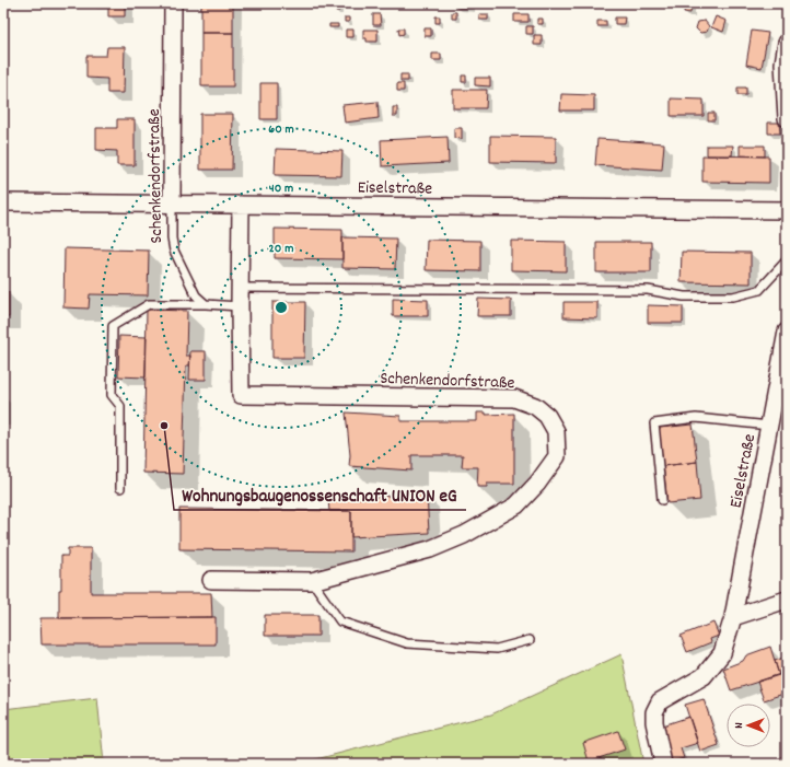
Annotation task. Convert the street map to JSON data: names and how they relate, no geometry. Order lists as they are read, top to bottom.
{
  "streets": {
    "street": ["Schenkendorfstraße", "Eiselstraße"]
  },
  "crossings": [
    ["Schenkendorfstraße", "Eiselstraße"]
  ],
  "places": ["Wohnungsbaugenossenschaft UNION eG"],
  "north": "left",
  "rings": ["60 m", "40 m", "20 m"]
}
